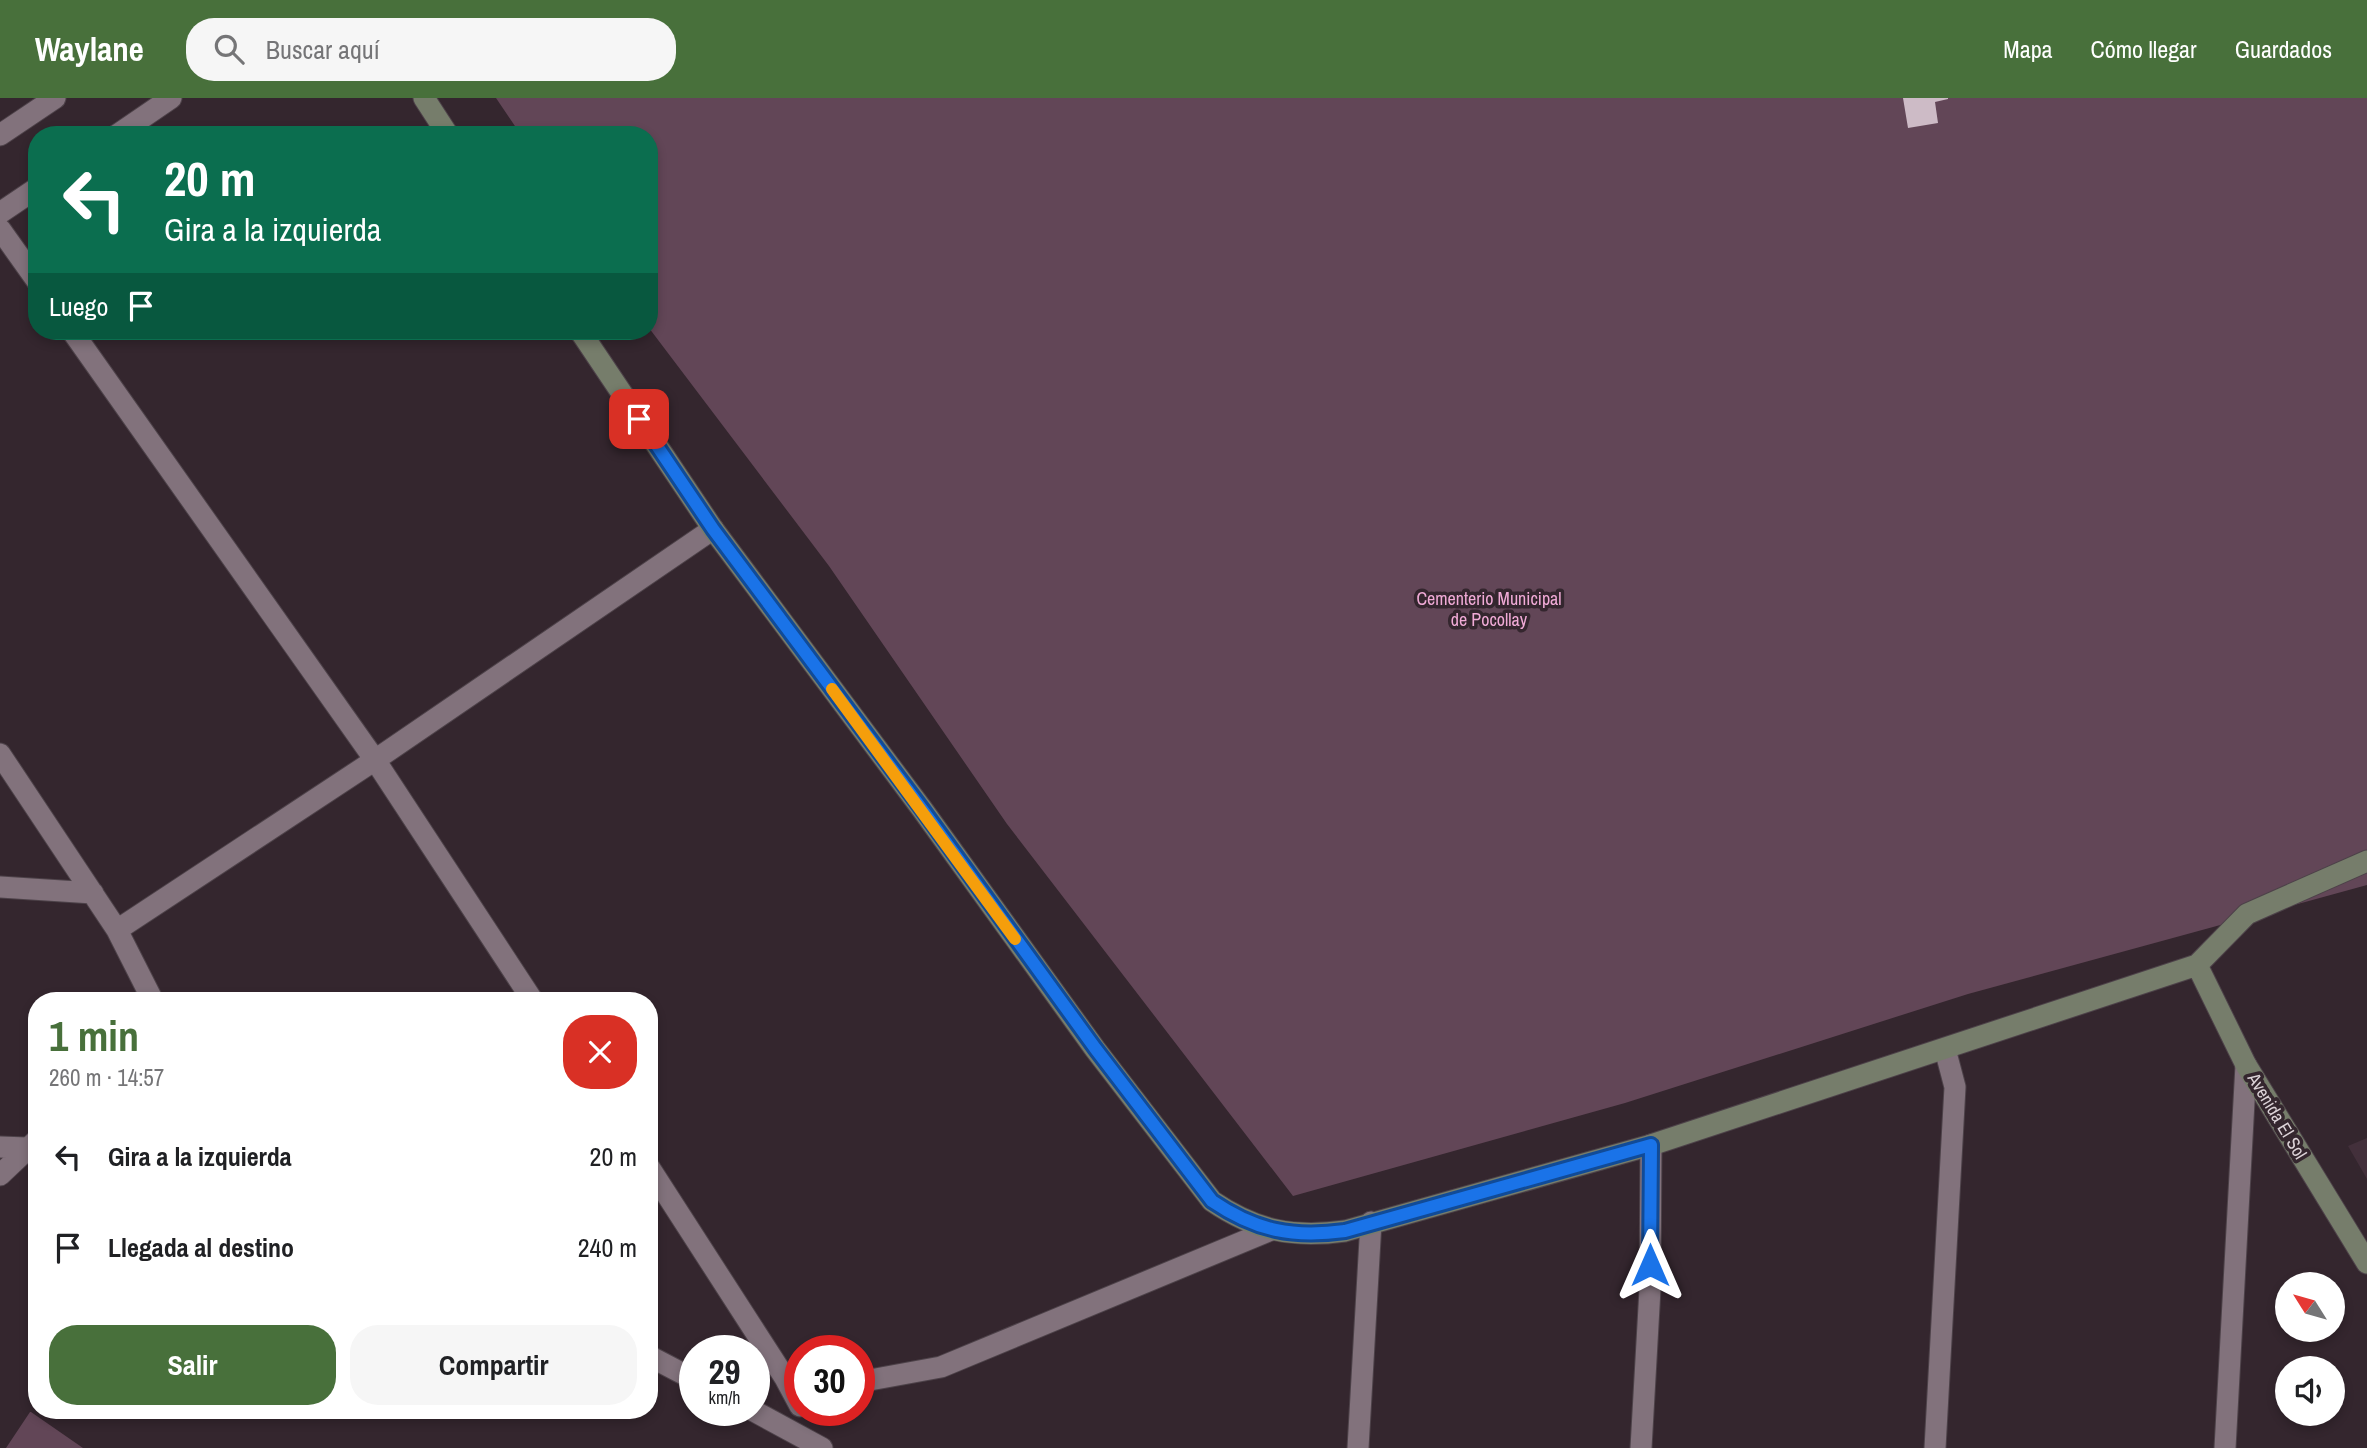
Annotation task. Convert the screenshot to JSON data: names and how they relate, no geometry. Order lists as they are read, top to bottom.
{
  "streets": {
    "street": ["Avenida El Sol"]
  },
  "parks": ["Cementerio Municipal de Pocollay"],
  "north": "top left",
  "page": {
    "header": "Waylane",
    "search": "Buscar aquí",
    "nav": ["Mapa", "Cómo llegar", "Guardados"],
    "turn": ["20 m", "Gira a la izquierda"],
    "then": "Luego",
    "heading": ["1 min", "260 m · 14:57"],
    "list": [
      {
        "name": "Gira a la izquierda",
        "value": "20 m"
      },
      {
        "name": "Llegada al destino",
        "value": "240 m"
      }
    ],
    "buttons": ["Salir", "Compartir"],
    "speed": "29 km/h",
    "limit": "30"
  }
}
